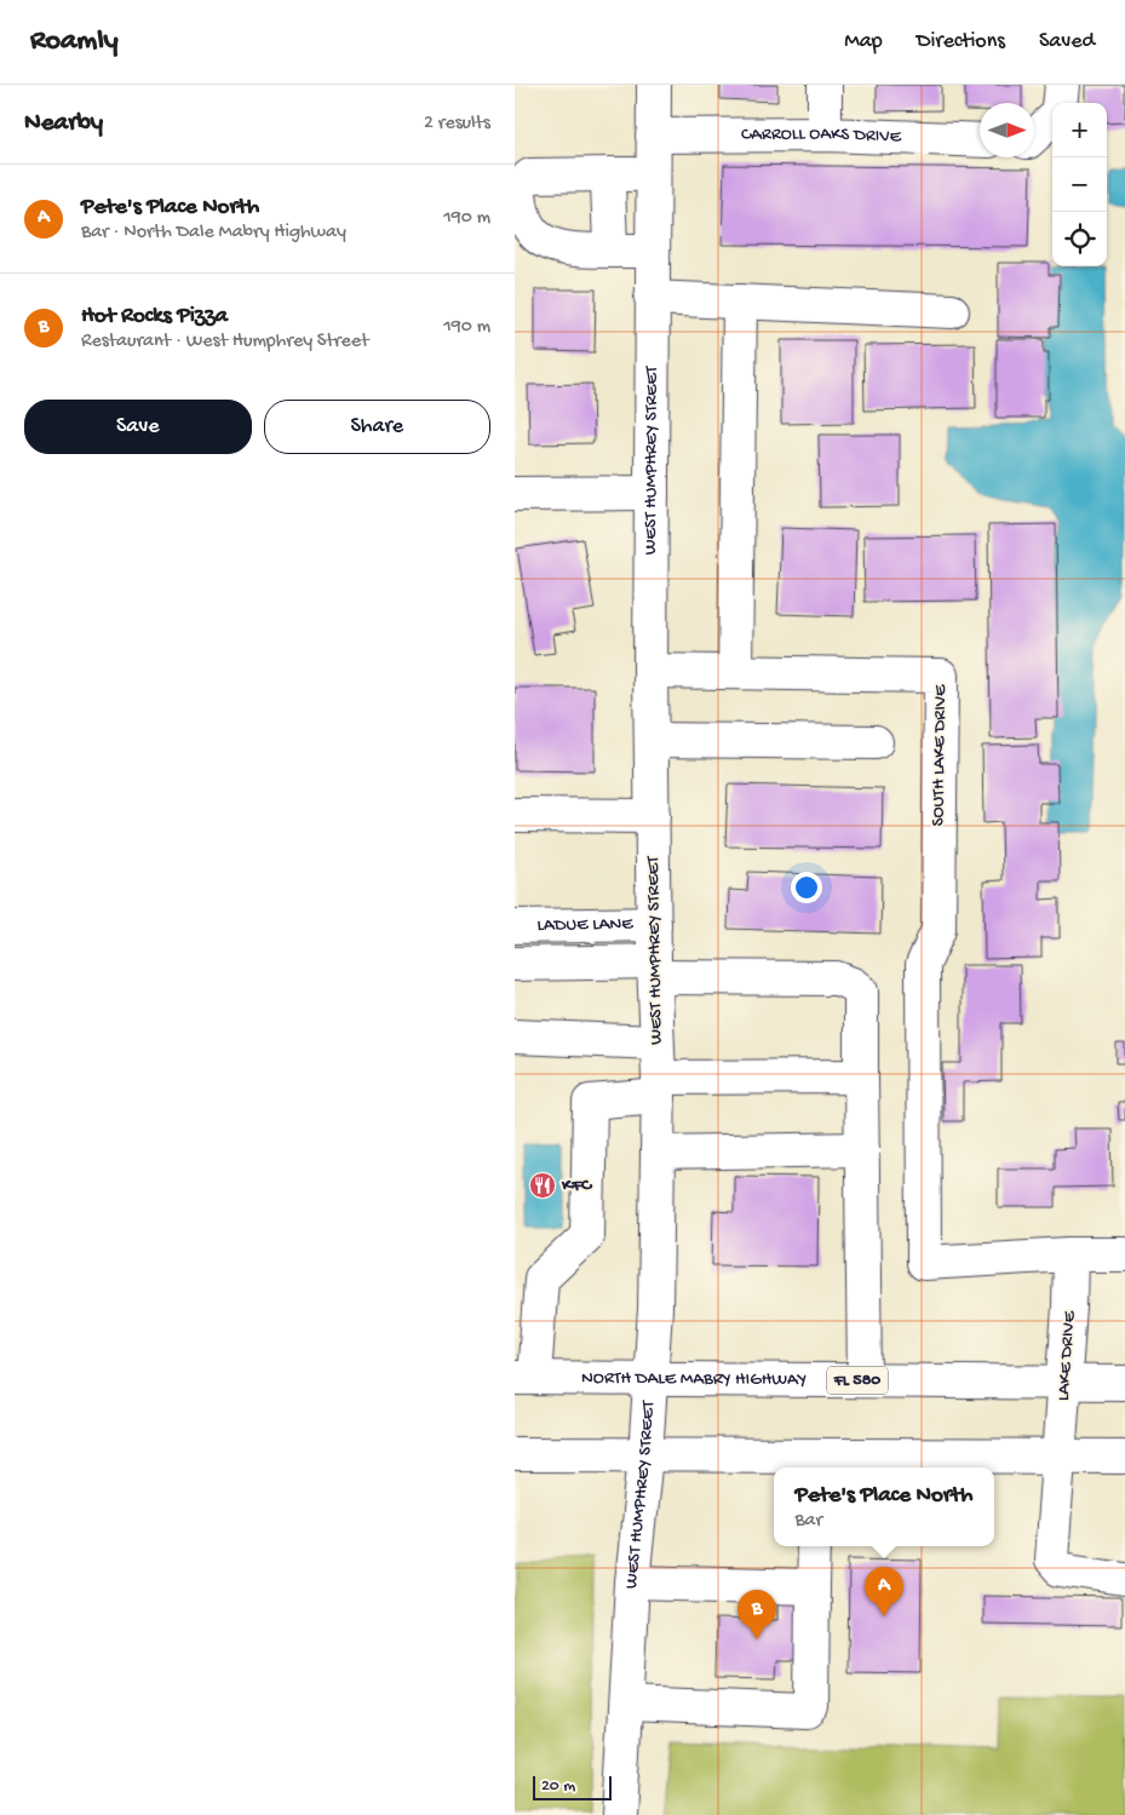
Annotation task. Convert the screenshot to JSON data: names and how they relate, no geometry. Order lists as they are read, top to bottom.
{
  "streets": {
    "street": [
      "CARROLL OAKS DRIVE",
      "WEST HUMPHREY STREET",
      "SOUTH LAKE DRIVE",
      "LADUE LANE",
      "LAKE DRIVE",
      "NORTH DALE MABRY HIGHWAY",
      "FL 580"
    ]
  },
  "crossings": [
    ["CARROLL OAKS DRIVE", "WEST HUMPHREY STREET"],
    ["WEST HUMPHREY STREET", "LADUE LANE"],
    ["WEST HUMPHREY STREET", "NORTH DALE MABRY HIGHWAY"],
    ["SOUTH LAKE DRIVE", "LAKE DRIVE"],
    ["LAKE DRIVE", "NORTH DALE MABRY HIGHWAY"]
  ],
  "places": {
    "restaurant": ["KFC"]
  },
  "scale_bar": "20 m",
  "north": "right",
  "page": {
    "header": "Roamly",
    "nav": ["Map", "Directions", "Saved"],
    "heading": ["Nearby", "2 results"],
    "map_buttons": ["+", "−"],
    "list": [
      {
        "mark": "A",
        "name": "Pete's Place North",
        "note": "Bar · North Dale Mabry Highway",
        "value": "190 m"
      },
      {
        "mark": "B",
        "name": "Hot Rocks Pizza",
        "note": "Restaurant · West Humphrey Street",
        "value": "190 m"
      }
    ],
    "buttons": ["Save", "Share"],
    "popup": ["Pete's Place North", "Bar"],
    "pins": ["A", "B"],
    "scale": "20 m"
  }
}
